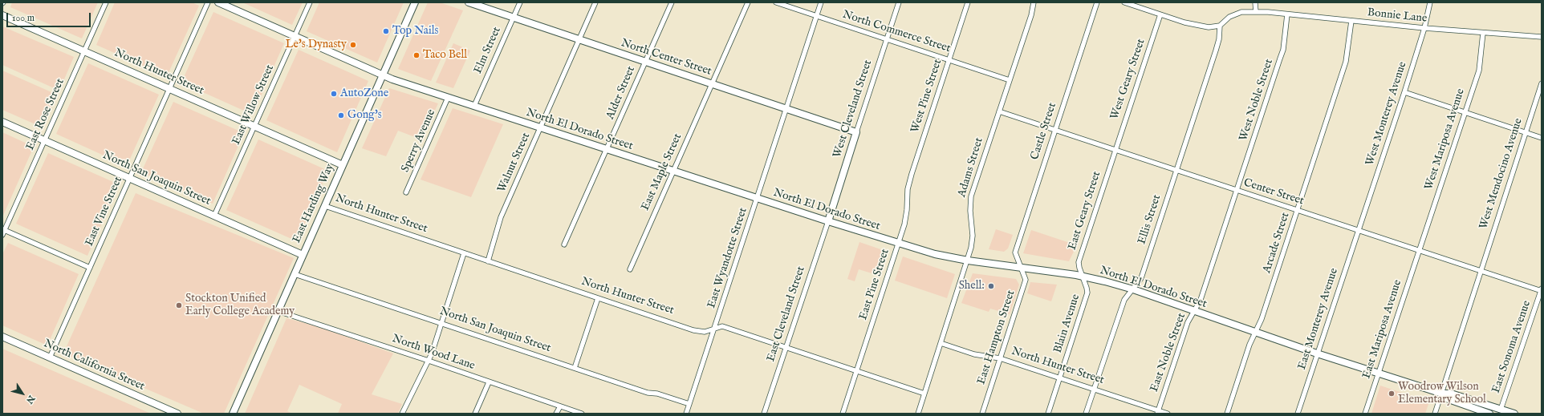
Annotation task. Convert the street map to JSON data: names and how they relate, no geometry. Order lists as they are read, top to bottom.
{
  "streets": {
    "main road": [
      "North Center Street",
      "North Hunter Street",
      "West Cleveland Street",
      "North El Dorado Street",
      "North San Joaquin Street",
      "East Harding Way",
      "North California Street"
    ],
    "street": [
      "Bonnie Lane",
      "North Commerce Street",
      "Elm Street",
      "West Geary Street",
      "Alder Street",
      "West Pine Street",
      "West Noble Street",
      "East Willow Street",
      "West Monterey Avenue",
      "East Rose Street",
      "Castle Street",
      "West Mariposa Avenue",
      "Sperry Avenue",
      "Walnut Street",
      "Adams Street",
      "East Maple Street",
      "West Mendocino Avenue",
      "Center Street",
      "East Geary Street",
      "East Vine Street",
      "Ellis Street",
      "Arcade Street",
      "East Wyandotte Street",
      "East Pine Street",
      "East Cleveland Street",
      "East Monterey Avenue",
      "Blain Avenue",
      "East Mariposa Avenue",
      "East Hampton Street",
      "East Sonoma Avenue",
      "North Wood Lane",
      "East Noble Street"
    ]
  },
  "crossings": [
    ["Bonnie Lane", "West Noble Street"],
    ["Bonnie Lane", "West Monterey Avenue"],
    ["Bonnie Lane", "West Mariposa Avenue"],
    ["Bonnie Lane", "Ellis Street"],
    ["Bonnie Lane", "Arcade Street"],
    ["North Commerce Street", "West Pine Street"],
    ["North Commerce Street", "West Cleveland Street"],
    ["North Commerce Street", "Adams Street"],
    ["North Commerce Street", "East Wyandotte Street"],
    ["Elm Street", "North Center Street"],
    ["Elm Street", "North El Dorado Street"],
    ["North Center Street", "Alder Street"],
    ["North Center Street", "West Cleveland Street"],
    ["North Center Street", "Walnut Street"],
    ["North Center Street", "East Maple Street"],
    ["North Center Street", "East Wyandotte Street"],
    ["North Hunter Street", "East Willow Street"],
    ["North Hunter Street", "East Rose Street"],
    ["North Hunter Street", "Walnut Street"],
    ["North Hunter Street", "Adams Street"],
    ["North Hunter Street", "East Harding Way"],
    ["North Hunter Street", "East Vine Street"],
    ["North Hunter Street", "Ellis Street"],
    ["North Hunter Street", "East Wyandotte Street"],
    ["North Hunter Street", "East Pine Street"],
    ["North Hunter Street", "East Cleveland Street"],
    ["North Hunter Street", "Blain Avenue"],
    ["North Hunter Street", "East Hampton Street"],
    ["North Hunter Street", "East Noble Street"],
    ["West Geary Street", "Center Street"],
    ["West Geary Street", "East Geary Street"],
    ["Alder Street", "North El Dorado Street"],
    ["West Pine Street", "East Pine Street"],
    ["West Noble Street", "Center Street"],
    ["West Noble Street", "East Noble Street"],
    ["East Willow Street", "North El Dorado Street"],
    ["East Willow Street", "North San Joaquin Street"],
    ["West Cleveland Street", "North El Dorado Street"],
    ["West Cleveland Street", "East Cleveland Street"],
    ["West Monterey Avenue", "Center Street"],
    ["West Monterey Avenue", "East Monterey Avenue"],
    ["East Rose Street", "North San Joaquin Street"],
    ["North El Dorado Street", "Castle Street"],
    ["North El Dorado Street", "Sperry Avenue"],
    ["North El Dorado Street", "Walnut Street"],
    ["North El Dorado Street", "Adams Street"],
    ["North El Dorado Street", "East Maple Street"],
    ["North El Dorado Street", "West Mendocino Avenue"],
    ["North El Dorado Street", "East Harding Way"],
    ["North El Dorado Street", "East Geary Street"],
    ["North El Dorado Street", "Ellis Street"],
    ["North El Dorado Street", "Arcade Street"],
    ["North El Dorado Street", "East Wyandotte Street"],
    ["North El Dorado Street", "East Pine Street"],
    ["North El Dorado Street", "East Cleveland Street"],
    ["North El Dorado Street", "East Monterey Avenue"],
    ["North El Dorado Street", "Blain Avenue"],
    ["North El Dorado Street", "East Mariposa Avenue"],
    ["North El Dorado Street", "East Hampton Street"],
    ["North El Dorado Street", "East Sonoma Avenue"],
    ["North El Dorado Street", "East Noble Street"],
    ["Castle Street", "Center Street"],
    ["Castle Street", "East Hampton Street"],
    ["West Mariposa Avenue", "Center Street"],
    ["West Mariposa Avenue", "East Mariposa Avenue"],
    ["Adams Street", "Center Street"],
    ["West Mendocino Avenue", "Center Street"],
    ["North San Joaquin Street", "East Harding Way"],
    ["North San Joaquin Street", "East Vine Street"],
    ["North San Joaquin Street", "East Wyandotte Street"],
    ["Center Street", "East Geary Street"],
    ["Center Street", "Ellis Street"],
    ["Center Street", "Arcade Street"],
    ["Center Street", "East Monterey Avenue"],
    ["Center Street", "East Mariposa Avenue"],
    ["Center Street", "East Sonoma Avenue"],
    ["Center Street", "East Noble Street"],
    ["East Harding Way", "North Wood Lane"],
    ["East Geary Street", "Blain Avenue"],
    ["East Vine Street", "North California Street"]
  ],
  "places": [
    "Top Nails",
    "Le's Dynasty",
    "Taco Bell",
    "AutoZone",
    "Gong's",
    "Shell:",
    "Stockton Unified Early College Academy",
    "Woodrow Wilson Elementary School"
  ],
  "scale_bar": "100 m",
  "north": "bottom right"
}
